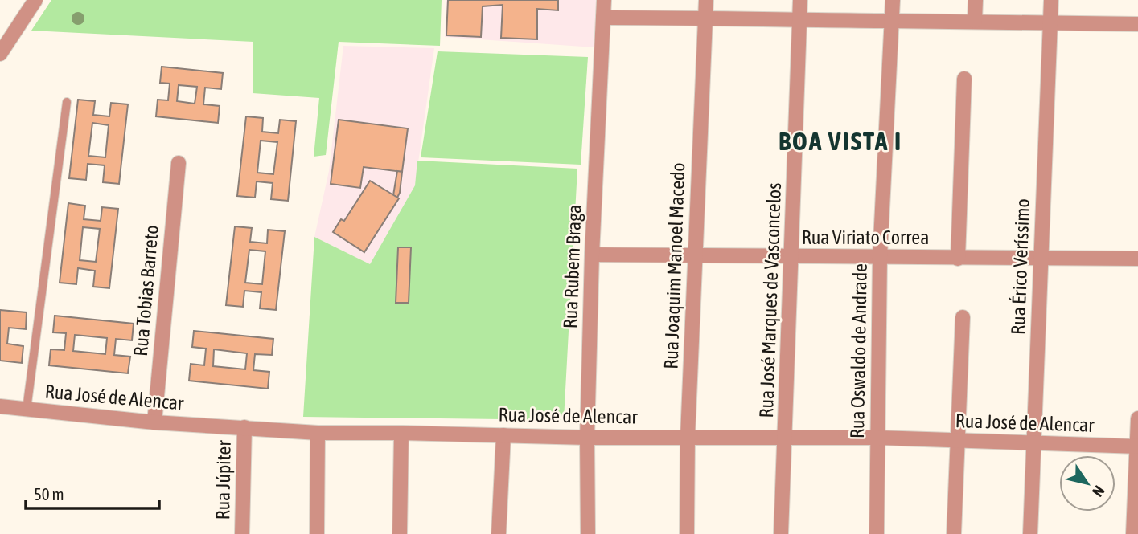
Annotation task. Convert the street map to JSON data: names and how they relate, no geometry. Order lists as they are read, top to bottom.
{
  "streets": {
    "street": [
      "Rua Viriato Correa",
      "Rua Joaquim Manoel Macedo",
      "Rua Rubem Braga",
      "Rua Érico Veríssimo",
      "Rua Tobias Barreto",
      "Rua José Marques de Vasconcelos",
      "Rua Oswaldo de Andrade",
      "Rua José de Alencar",
      "Rua Júpiter"
    ]
  },
  "crossings": [
    ["Rua Viriato Correa", "Rua Joaquim Manoel Macedo"],
    ["Rua Viriato Correa", "Rua Rubem Braga"],
    ["Rua Viriato Correa", "Rua Érico Veríssimo"],
    ["Rua Viriato Correa", "Rua José Marques de Vasconcelos"],
    ["Rua Viriato Correa", "Rua Oswaldo de Andrade"],
    ["Rua Joaquim Manoel Macedo", "Rua José de Alencar"],
    ["Rua Rubem Braga", "Rua José de Alencar"],
    ["Rua Érico Veríssimo", "Rua José de Alencar"],
    ["Rua Tobias Barreto", "Rua José de Alencar"],
    ["Rua José Marques de Vasconcelos", "Rua José de Alencar"],
    ["Rua Oswaldo de Andrade", "Rua José de Alencar"],
    ["Rua José de Alencar", "Rua Júpiter"]
  ],
  "districts": ["BOA VISTA I"],
  "scale_bar": "50 m",
  "north": "bottom right"
}
